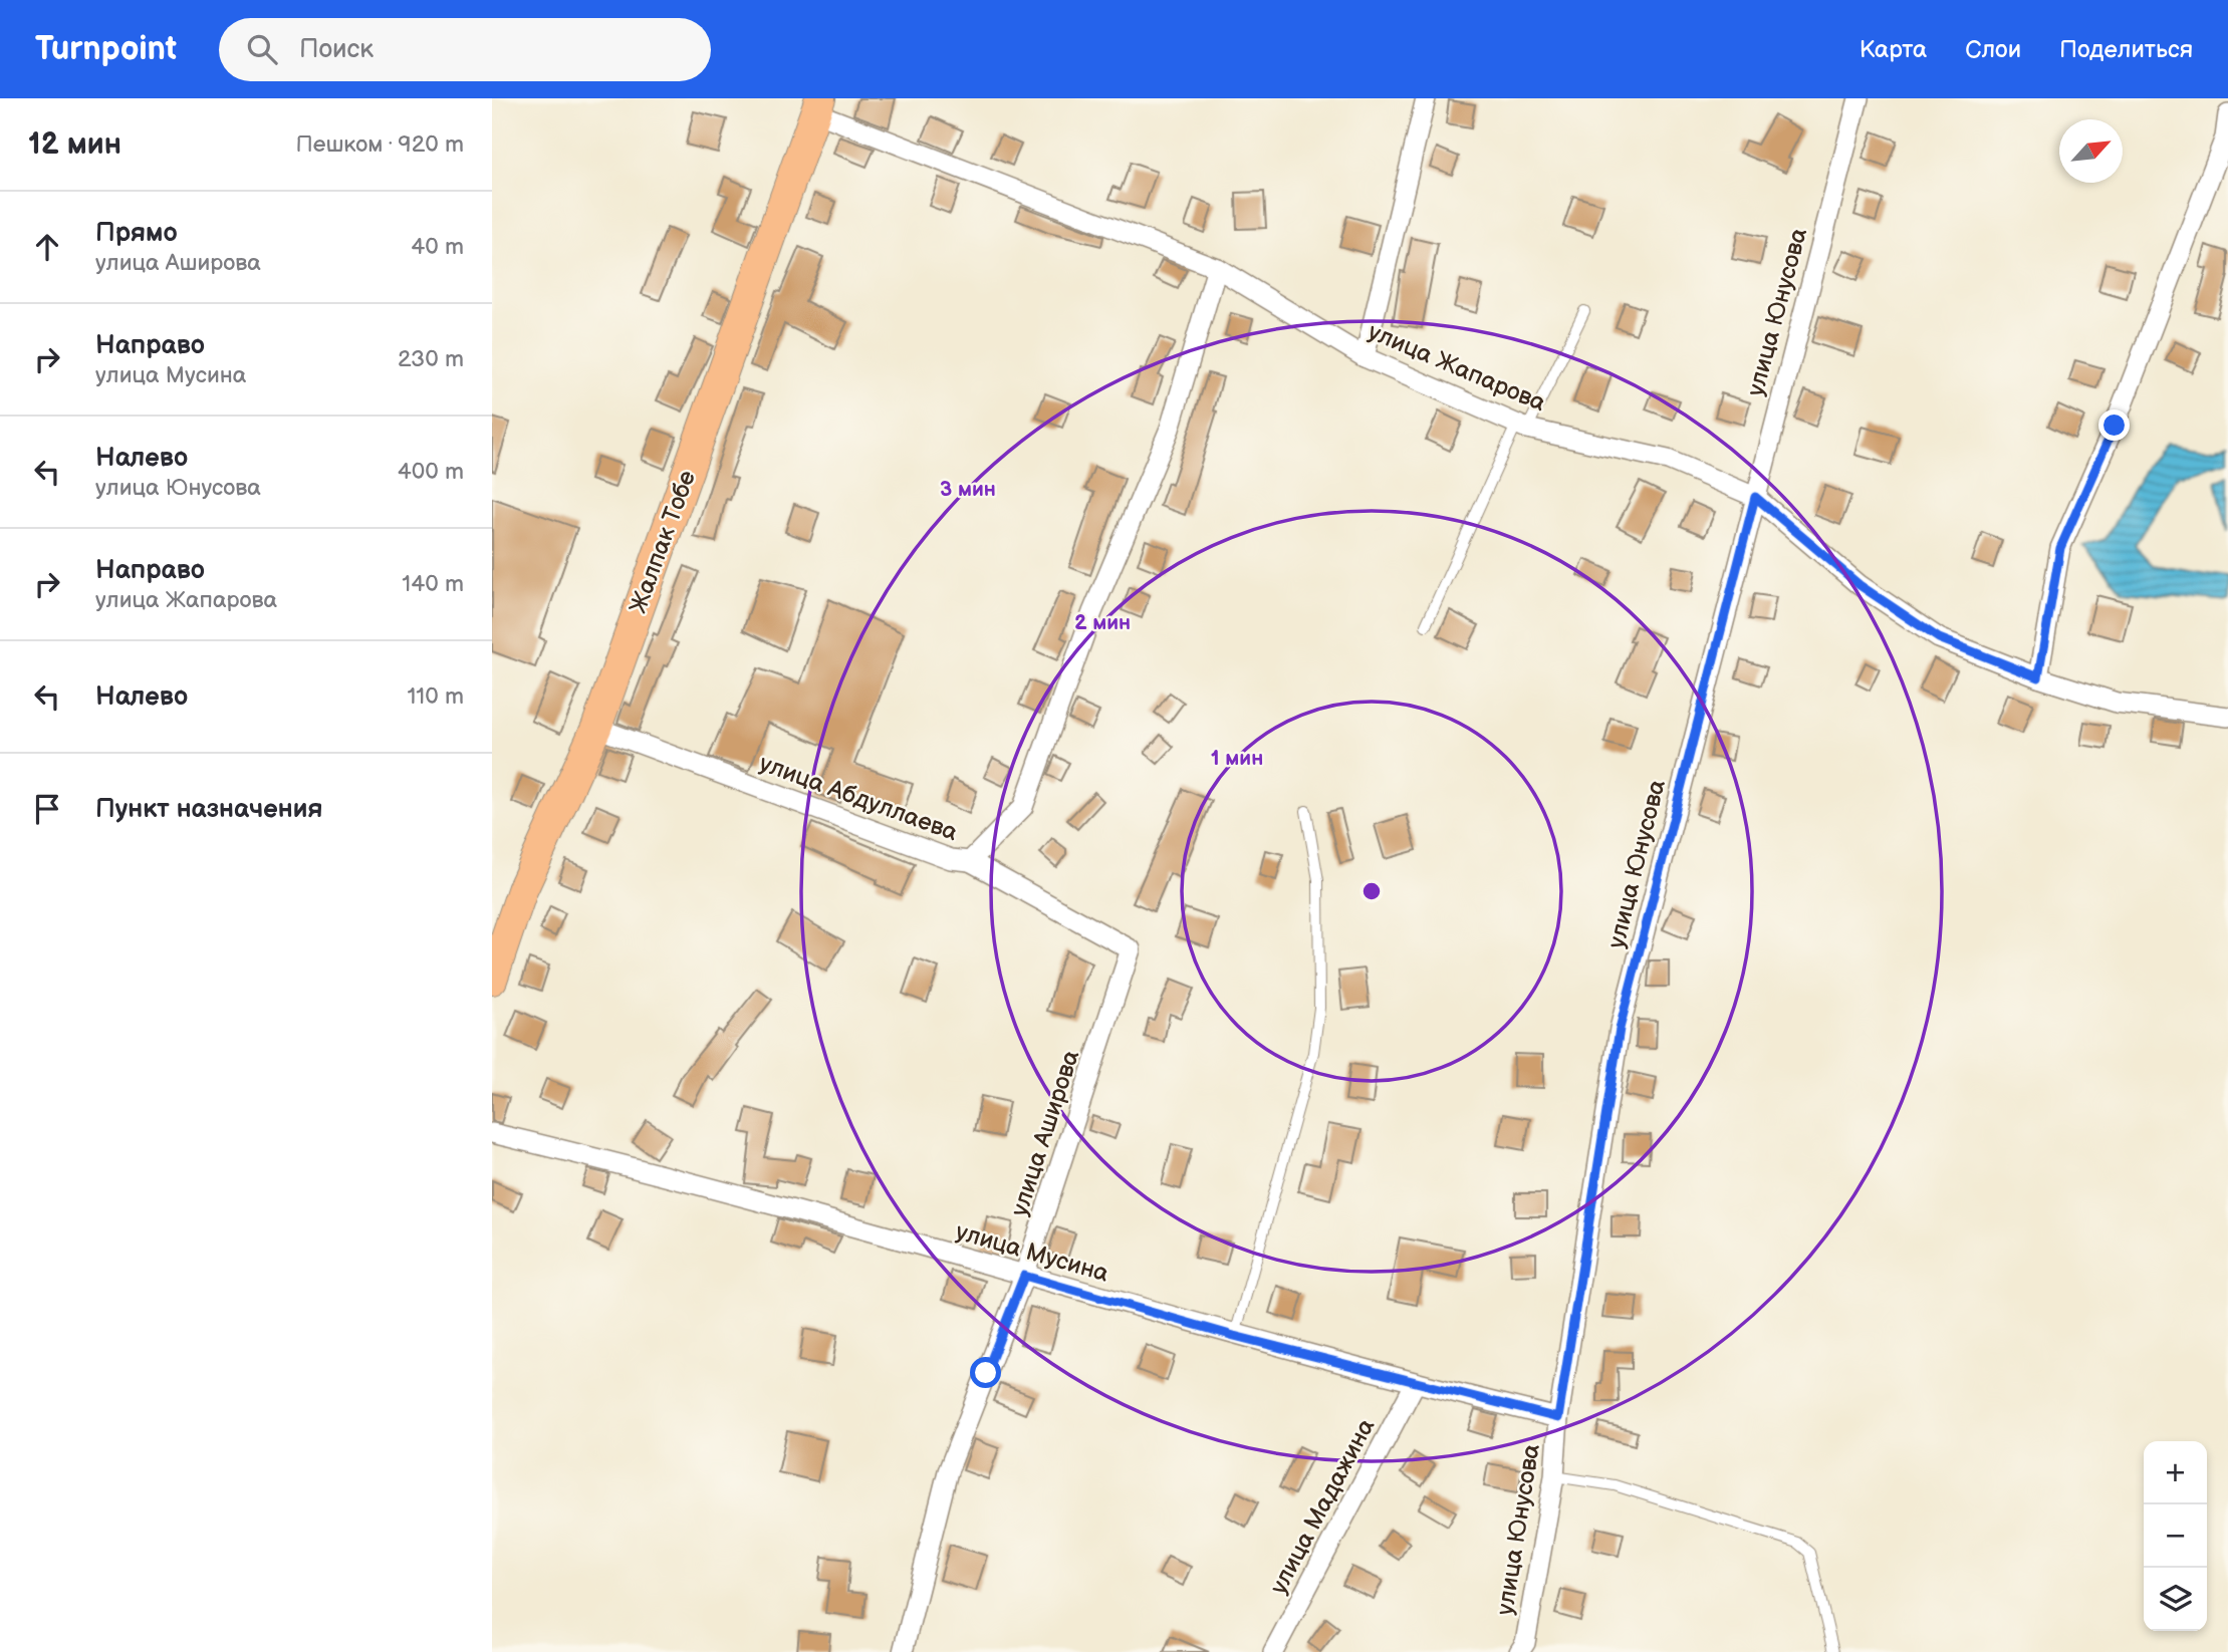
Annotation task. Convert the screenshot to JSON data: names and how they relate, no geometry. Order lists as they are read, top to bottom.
{
  "streets": {
    "main road": ["Жалпак Тобе"],
    "street": [
      "улица Юнусова",
      "улица Жапарова",
      "улица Абдуллаева",
      "улица Аширова",
      "улица Мусина",
      "улица Мадажина"
    ]
  },
  "crossings": [
    ["улица Юнусова", "улица Жапарова"],
    ["улица Юнусова", "улица Мусина"],
    ["улица Жапарова", "Жалпак Тобе"],
    ["улица Жапарова", "улица Абдуллаева"],
    ["Жалпак Тобе", "улица Абдуллаева"],
    ["улица Абдуллаева", "улица Аширова"],
    ["улица Аширова", "улица Мусина"],
    ["улица Мусина", "улица Мадажина"]
  ],
  "north": "top right",
  "page": {
    "header": "Turnpoint",
    "search": "Поиск",
    "nav": ["Карта", "Слои", "Поделиться"],
    "heading": ["12 мин", "Пешком · 920 m"],
    "list": [
      ["Прямо", "улица Аширова", "40 m"],
      ["Направо", "улица Мусина", "230 m"],
      ["Налево", "улица Юнусова", "400 m"],
      ["Направо", "улица Жапарова", "140 m"],
      ["Налево", "110 m"],
      "Пункт назначения"
    ],
    "map_buttons": ["+", "−"]
  },
  "rings": ["3 мин", "2 мин", "1 мин"]
}
